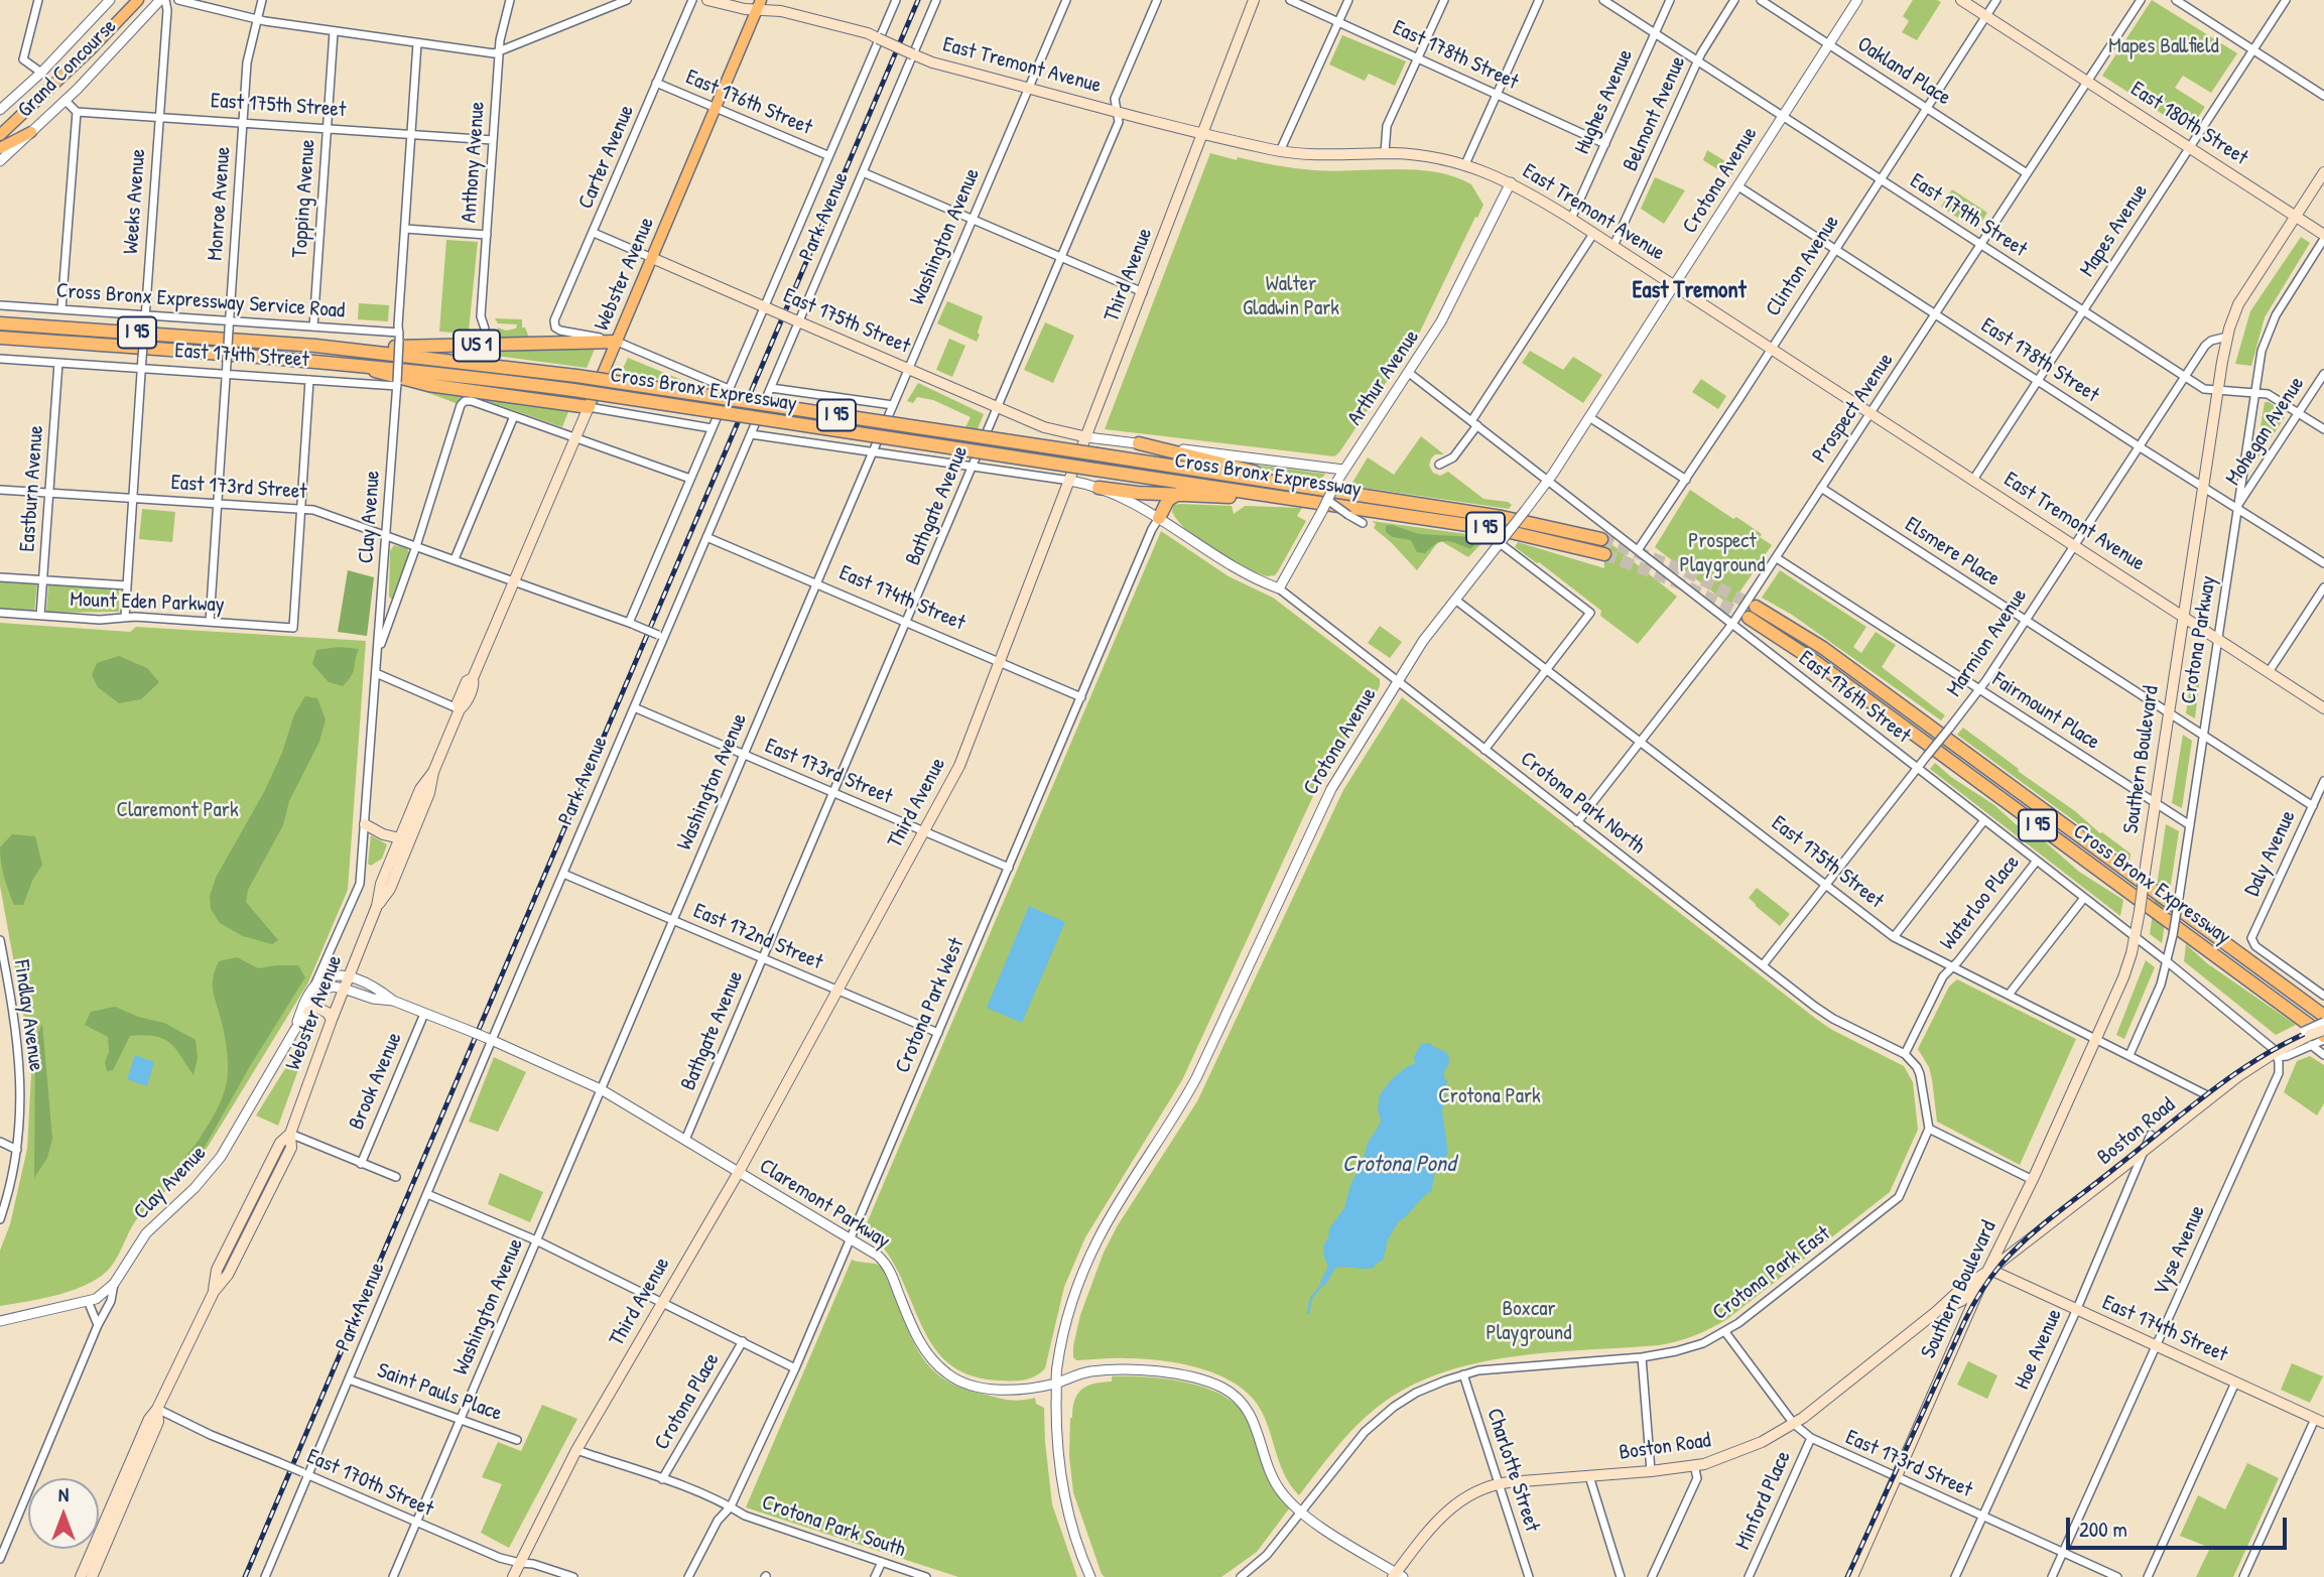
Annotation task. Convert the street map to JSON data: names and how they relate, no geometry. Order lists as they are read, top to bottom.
{
  "streets": {
    "highway": ["I 95", "US 1", "Cross Bronx Expressway"],
    "main road": [
      "East Tremont Avenue",
      "Grand Concourse",
      "East 175th Street",
      "East 180th Street",
      "Webster Avenue",
      "Third Avenue",
      "East 174th Street",
      "Southern Boulevard",
      "Boston Road"
    ],
    "street": [
      "East 178th Street",
      "Oakland Place",
      "Hughes Avenue",
      "East 176th Street",
      "Belmont Avenue",
      "Carter Avenue",
      "Anthony Avenue",
      "Crotona Avenue",
      "Topping Avenue",
      "Weeks Avenue",
      "Monroe Avenue",
      "East 179th Street",
      "Park Avenue",
      "Mapes Avenue",
      "Washington Avenue",
      "Clinton Avenue",
      "Cross Bronx Expressway Service Road",
      "Arthur Avenue",
      "Prospect Avenue",
      "Mohegan Avenue",
      "East 173rd Street",
      "Eastburn Avenue",
      "Bathgate Avenue",
      "Clay Avenue",
      "Elsmere Place",
      "Mount Eden Parkway",
      "Crotona Parkway",
      "Marmion Avenue",
      "Fairmount Place",
      "Crotona Park North",
      "Daly Avenue",
      "Waterloo Place",
      "East 172nd Street",
      "Crotona Park West",
      "Findlay Avenue",
      "Brook Avenue",
      "Claremont Parkway",
      "Vyse Avenue",
      "Crotona Park East",
      "Hoe Avenue",
      "Saint Pauls Place",
      "Crotona Place",
      "Charlotte Street",
      "East 170th Street",
      "Minford Place",
      "Crotona Park South"
    ]
  },
  "crossings": [
    ["East 178th Street", "Hughes Avenue"],
    ["East 178th Street", "Crotona Avenue"],
    ["East 178th Street", "Mapes Avenue"],
    ["East 178th Street", "Clinton Avenue"],
    ["East 178th Street", "Prospect Avenue"],
    ["East 178th Street", "Mohegan Avenue"],
    ["East 178th Street", "Crotona Parkway"],
    ["East 178th Street", "Marmion Avenue"],
    ["East 178th Street", "Southern Boulevard"],
    ["East Tremont Avenue", "Hughes Avenue"],
    ["East Tremont Avenue", "Belmont Avenue"],
    ["East Tremont Avenue", "Crotona Avenue"],
    ["East Tremont Avenue", "Park Avenue"],
    ["East Tremont Avenue", "Mapes Avenue"],
    ["East Tremont Avenue", "Washington Avenue"],
    ["East Tremont Avenue", "Clinton Avenue"],
    ["East Tremont Avenue", "Webster Avenue"],
    ["East Tremont Avenue", "Third Avenue"],
    ["East Tremont Avenue", "Arthur Avenue"],
    ["East Tremont Avenue", "Prospect Avenue"],
    ["East Tremont Avenue", "Bathgate Avenue"],
    ["East Tremont Avenue", "Crotona Parkway"],
    ["East Tremont Avenue", "Marmion Avenue"],
    ["East Tremont Avenue", "Southern Boulevard"],
    ["Grand Concourse", "Weeks Avenue"],
    ["Oakland Place", "Crotona Avenue"],
    ["Oakland Place", "Clinton Avenue"],
    ["Oakland Place", "Prospect Avenue"],
    ["Hughes Avenue", "East 179th Street"],
    ["East 176th Street", "Carter Avenue"],
    ["East 176th Street", "Crotona Avenue"],
    ["East 176th Street", "Park Avenue"],
    ["East 176th Street", "Clinton Avenue"],
    ["East 176th Street", "Webster Avenue"],
    ["East 176th Street", "Arthur Avenue"],
    ["East 176th Street", "Prospect Avenue"],
    ["East 176th Street", "Crotona Parkway"],
    ["East 176th Street", "Marmion Avenue"],
    ["East 176th Street", "Southern Boulevard"],
    ["East 176th Street", "Waterloo Place"],
    ["East 176th Street", "Boston Road"],
    ["East 176th Street", "Vyse Avenue"],
    ["East 175th Street", "Carter Avenue"],
    ["East 175th Street", "Anthony Avenue"],
    ["East 175th Street", "Crotona Avenue"],
    ["East 175th Street", "Topping Avenue"],
    ["East 175th Street", "Weeks Avenue"],
    ["East 175th Street", "Monroe Avenue"],
    ["East 175th Street", "Park Avenue"],
    ["East 175th Street", "Washington Avenue"],
    ["East 175th Street", "Webster Avenue"],
    ["East 175th Street", "Third Avenue"],
    ["East 175th Street", "Prospect Avenue"],
    ["East 175th Street", "Bathgate Avenue"],
    ["East 175th Street", "Clay Avenue"],
    ["East 175th Street", "Crotona Parkway"],
    ["East 175th Street", "Marmion Avenue"],
    ["East 175th Street", "Southern Boulevard"],
    ["East 175th Street", "Waterloo Place"],
    ["East 175th Street", "Boston Road"],
    ["Belmont Avenue", "East 179th Street"],
    ["East 180th Street", "Mapes Avenue"],
    ["East 180th Street", "Clinton Avenue"],
    ["East 180th Street", "Prospect Avenue"],
    ["East 180th Street", "Crotona Parkway"],
    ["East 180th Street", "Southern Boulevard"],
    ["Carter Avenue", "Webster Avenue"],
    ["Carter Avenue", "US 1"],
    ["Crotona Avenue", "East 179th Street"],
    ["Crotona Avenue", "Crotona Park North"],
    ["Crotona Avenue", "Claremont Parkway"],
    ["Topping Avenue", "Cross Bronx Expressway Service Road"],
    ["Weeks Avenue", "Cross Bronx Expressway Service Road"],
    ["Weeks Avenue", "East 174th Street"],
    ["Weeks Avenue", "East 173rd Street"],
    ["Weeks Avenue", "Mount Eden Parkway"],
    ["Monroe Avenue", "Cross Bronx Expressway Service Road"],
    ["Monroe Avenue", "East 174th Street"],
    ["Monroe Avenue", "East 173rd Street"],
    ["Monroe Avenue", "Mount Eden Parkway"],
    ["East 179th Street", "Mapes Avenue"],
    ["East 179th Street", "Clinton Avenue"],
    ["East 179th Street", "Prospect Avenue"],
    ["East 179th Street", "Mohegan Avenue"],
    ["East 179th Street", "Crotona Parkway"],
    ["East 179th Street", "Marmion Avenue"],
    ["East 179th Street", "Southern Boulevard"],
    ["Park Avenue", "East 174th Street"],
    ["Park Avenue", "East 173rd Street"],
    ["Park Avenue", "East 172nd Street"],
    ["Park Avenue", "Claremont Parkway"],
    ["Park Avenue", "Saint Pauls Place"],
    ["Park Avenue", "East 170th Street"],
    ["Washington Avenue", "East 174th Street"],
    ["Washington Avenue", "East 173rd Street"],
    ["Washington Avenue", "East 172nd Street"],
    ["Washington Avenue", "Claremont Parkway"],
    ["Washington Avenue", "Saint Pauls Place"],
    ["Washington Avenue", "East 170th Street"],
    ["Webster Avenue", "US 1"],
    ["Webster Avenue", "East 173rd Street"],
    ["Webster Avenue", "Clay Avenue"],
    ["Webster Avenue", "Claremont Parkway"],
    ["Webster Avenue", "East 170th Street"],
    ["Third Avenue", "East 174th Street"],
    ["Third Avenue", "East 173rd Street"],
    ["Third Avenue", "East 172nd Street"],
    ["Third Avenue", "Claremont Parkway"],
    ["Third Avenue", "East 170th Street"],
    ["Cross Bronx Expressway Service Road", "Clay Avenue"],
    ["US 1", "Cross Bronx Expressway"],
    ["East 174th Street", "Eastburn Avenue"],
    ["East 174th Street", "Bathgate Avenue"],
    ["East 174th Street", "Clay Avenue"],
    ["East 174th Street", "Southern Boulevard"],
    ["East 174th Street", "Crotona Park West"],
    ["East 174th Street", "Boston Road"],
    ["East 174th Street", "Vyse Avenue"],
    ["East 174th Street", "Hoe Avenue"],
    ["Arthur Avenue", "Crotona Park North"],
    ["Cross Bronx Expressway", "Boston Road"],
    ["Prospect Avenue", "Elsmere Place"],
    ["Prospect Avenue", "Fairmount Place"],
    ["Prospect Avenue", "Crotona Park North"],
    ["Mohegan Avenue", "Crotona Parkway"],
    ["East 173rd Street", "Eastburn Avenue"],
    ["East 173rd Street", "Bathgate Avenue"],
    ["East 173rd Street", "Clay Avenue"],
    ["East 173rd Street", "Mount Eden Parkway"],
    ["East 173rd Street", "Southern Boulevard"],
    ["East 173rd Street", "Crotona Park West"],
    ["East 173rd Street", "Boston Road"],
    ["East 173rd Street", "Vyse Avenue"],
    ["East 173rd Street", "Crotona Park East"],
    ["East 173rd Street", "Hoe Avenue"],
    ["East 173rd Street", "Minford Place"],
    ["Eastburn Avenue", "Mount Eden Parkway"],
    ["Bathgate Avenue", "East 172nd Street"],
    ["Bathgate Avenue", "Claremont Parkway"],
    ["Clay Avenue", "Claremont Parkway"],
    ["Elsmere Place", "Crotona Parkway"],
    ["Elsmere Place", "Marmion Avenue"],
    ["Elsmere Place", "Southern Boulevard"],
    ["Elsmere Place", "Daly Avenue"],
    ["Crotona Parkway", "Fairmount Place"],
    ["Marmion Avenue", "Fairmount Place"],
    ["Marmion Avenue", "Southern Boulevard"],
    ["Marmion Avenue", "Crotona Park North"],
    ["Fairmount Place", "Southern Boulevard"],
    ["Southern Boulevard", "Boston Road"],
    ["Crotona Park North", "Crotona Park West"],
    ["East 172nd Street", "Crotona Park West"],
    ["Crotona Park West", "Claremont Parkway"],
    ["Crotona Park West", "Crotona Park South"],
    ["Brook Avenue", "Claremont Parkway"],
    ["Boston Road", "Claremont Parkway"],
    ["Boston Road", "Vyse Avenue"],
    ["Boston Road", "Hoe Avenue"],
    ["Boston Road", "Charlotte Street"],
    ["Claremont Parkway", "Crotona Park East"],
    ["Crotona Park East", "Charlotte Street"]
  ],
  "districts": ["East Tremont"],
  "water": ["Crotona Pond"],
  "parks": [
    "Mapes Ballfield",
    "Walter Gladwin Park",
    "Prospect Playground",
    "Claremont Park",
    "Crotona Park",
    "Boxcar Playground"
  ],
  "scale_bar": "200 m",
  "north": "top"
}
